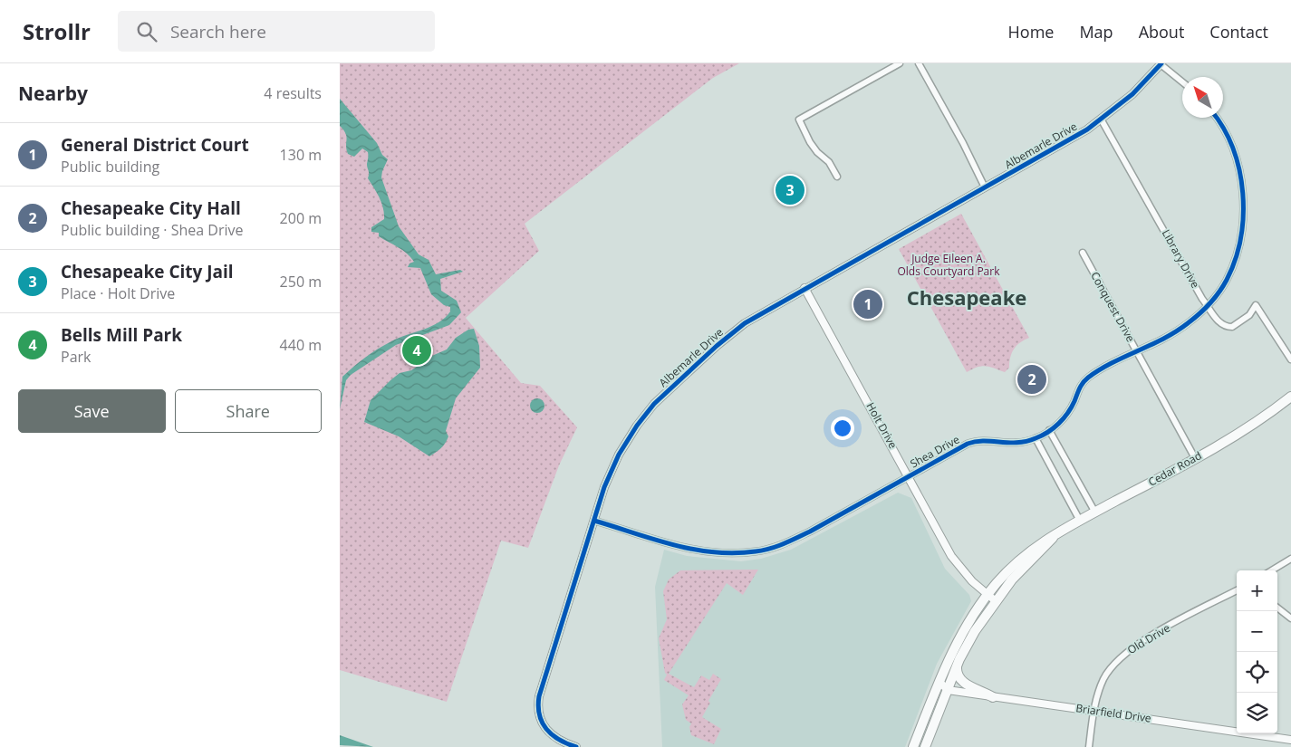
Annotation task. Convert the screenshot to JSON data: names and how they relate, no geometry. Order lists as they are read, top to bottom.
{
  "streets": {
    "main road": ["Cedar Road"],
    "street": [
      "Albemarle Drive",
      "Library Drive",
      "Conquest Drive",
      "Holt Drive",
      "Shea Drive",
      "Old Drive",
      "Briarfield Drive"
    ]
  },
  "crossings": [
    ["Albemarle Drive", "Library Drive"],
    ["Albemarle Drive", "Holt Drive"],
    ["Albemarle Drive", "Shea Drive"],
    ["Library Drive", "Shea Drive"],
    ["Conquest Drive", "Shea Drive"],
    ["Conquest Drive", "Cedar Road"],
    ["Holt Drive", "Shea Drive"],
    ["Holt Drive", "Cedar Road"],
    ["Cedar Road", "Briarfield Drive"],
    ["Old Drive", "Briarfield Drive"]
  ],
  "districts": ["Chesapeake"],
  "parks": ["Judge Eileen A. Olds Courtyard Park"],
  "north": "top left",
  "page": {
    "header": "Strollr",
    "search": "Search here",
    "nav": [
      "Home",
      "Map",
      "About",
      "Contact"
    ],
    "heading": ["Nearby", "4 results"],
    "list": [
      {
        "mark": "1",
        "name": "General District Court",
        "note": "Public building",
        "value": "130 m"
      },
      {
        "mark": "2",
        "name": "Chesapeake City Hall",
        "note": "Public building · Shea Drive",
        "value": "200 m"
      },
      {
        "mark": "3",
        "name": "Chesapeake City Jail",
        "note": "Place · Holt Drive",
        "value": "250 m"
      },
      {
        "mark": "4",
        "name": "Bells Mill Park",
        "note": "Park",
        "value": "440 m"
      }
    ],
    "pins": [
      "3",
      "1",
      "4",
      "2"
    ],
    "buttons": ["Save", "Share"],
    "map_buttons": ["+", "−"]
  }
}
